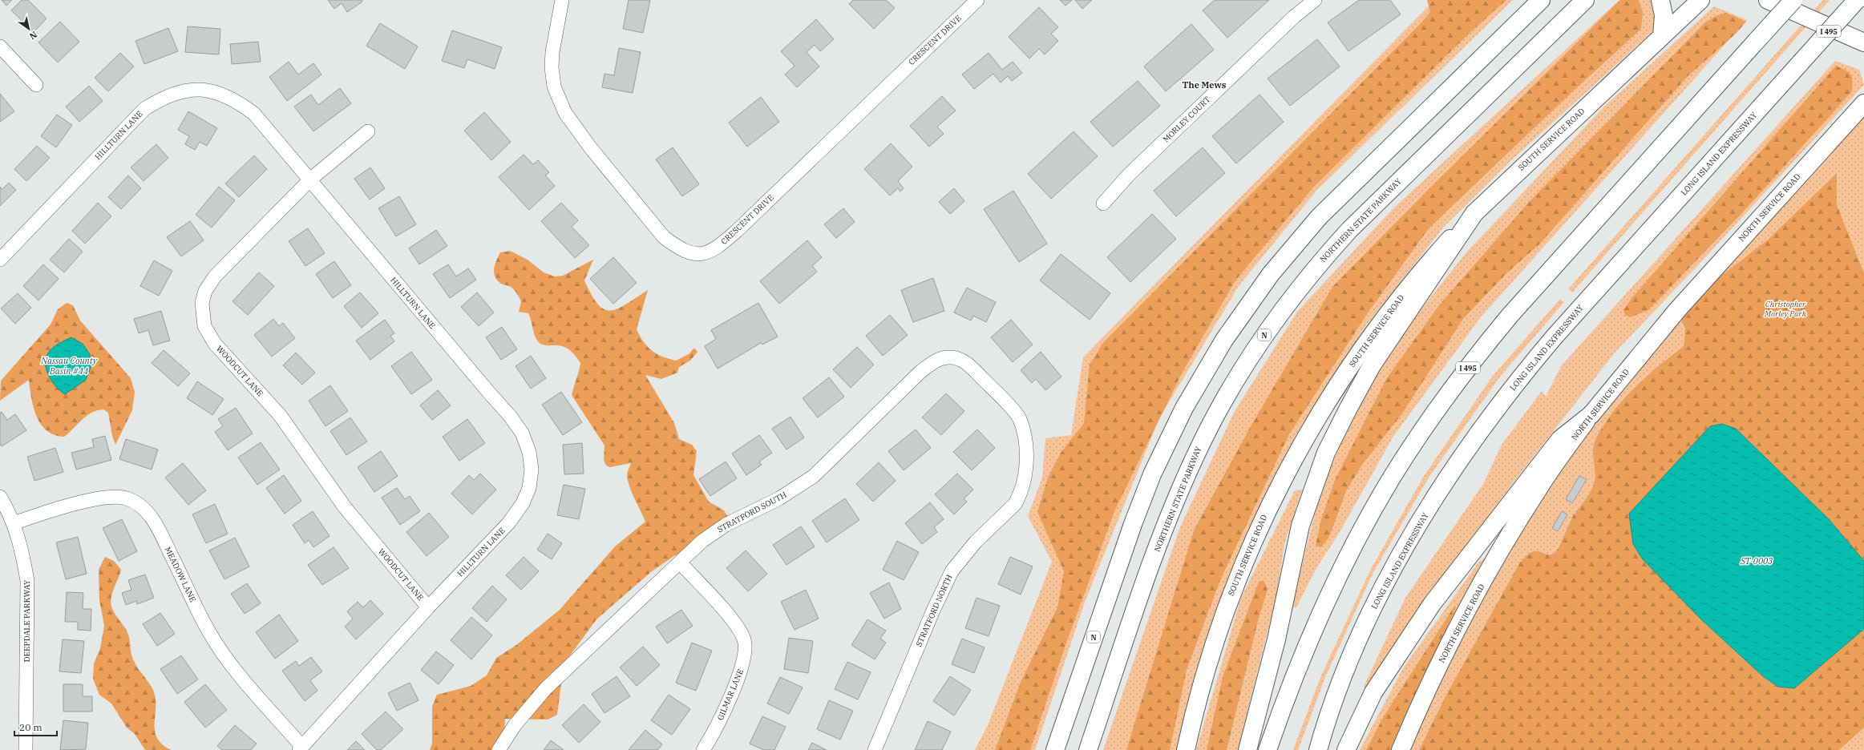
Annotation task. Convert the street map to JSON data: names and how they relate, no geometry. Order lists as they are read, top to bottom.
{
  "streets": {
    "main road": [
      "I 495",
      "SOUTH SERVICE ROAD",
      "LONG ISLAND EXPRESSWAY",
      "NORTH SERVICE ROAD",
      "NORTHERN STATE PARKWAY",
      "N"
    ],
    "street": [
      "CRESCENT DRIVE",
      "MORLEY COURT",
      "HILLTURN LANE",
      "WOODCUT LANE",
      "STRATFORD SOUTH",
      "MEADOW LANE",
      "STRATFORD NORTH",
      "DEEPDALE PARKWAY",
      "GILMAR LANE"
    ]
  },
  "crossings": [
    ["HILLTURN LANE", "WOODCUT LANE"],
    ["HILLTURN LANE", "MEADOW LANE"],
    ["STRATFORD SOUTH", "STRATFORD NORTH"],
    ["STRATFORD SOUTH", "GILMAR LANE"],
    ["MEADOW LANE", "DEEPDALE PARKWAY"]
  ],
  "districts": ["The Mews"],
  "water": ["Nassau County Basin #44", "ST-0003"],
  "parks": ["Christopher Morley Park"],
  "scale_bar": "20 m",
  "north": "bottom right"
}
